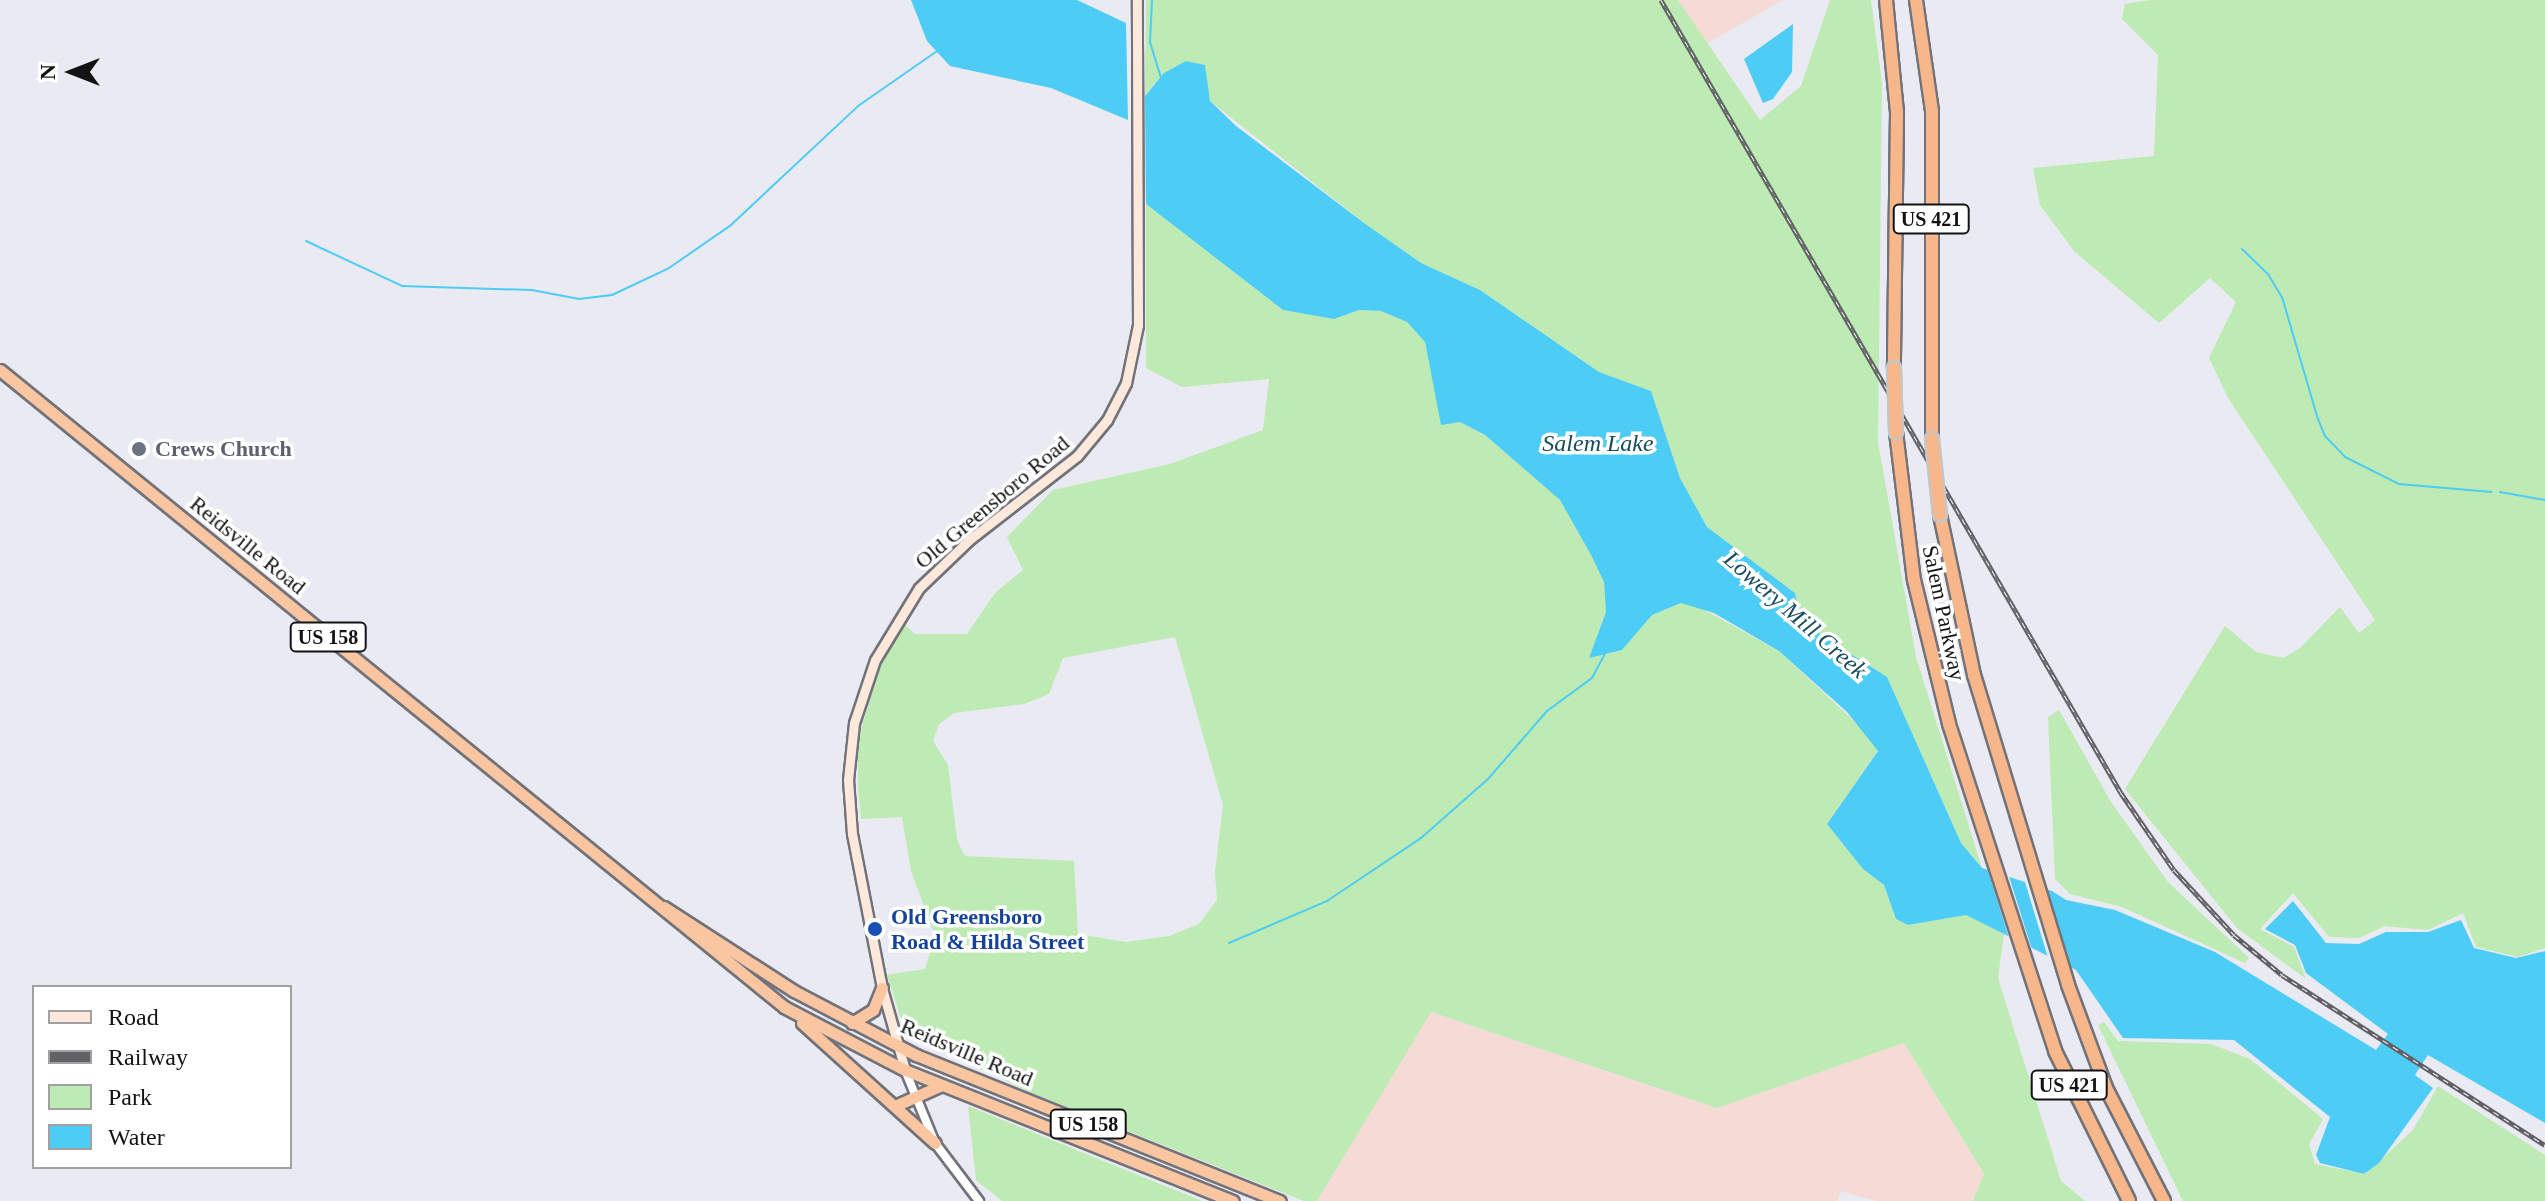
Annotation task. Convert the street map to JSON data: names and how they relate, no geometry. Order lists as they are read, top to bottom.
{
  "streets": {
    "highway": [
      "US 421",
      "Reidsville Road",
      "Salem Parkway",
      "US 158"
    ],
    "main road": ["Old Greensboro Road"]
  },
  "crossings": [
    ["Old Greensboro Road", "Reidsville Road"]
  ],
  "water": ["Salem Lake", "Lowery Mill Creek"],
  "places": ["Crews Church", "Old Greensboro Road & Hilda Street"],
  "legend": [
    "Road",
    "Railway",
    "Park",
    "Water"
  ],
  "north": "left"
}
